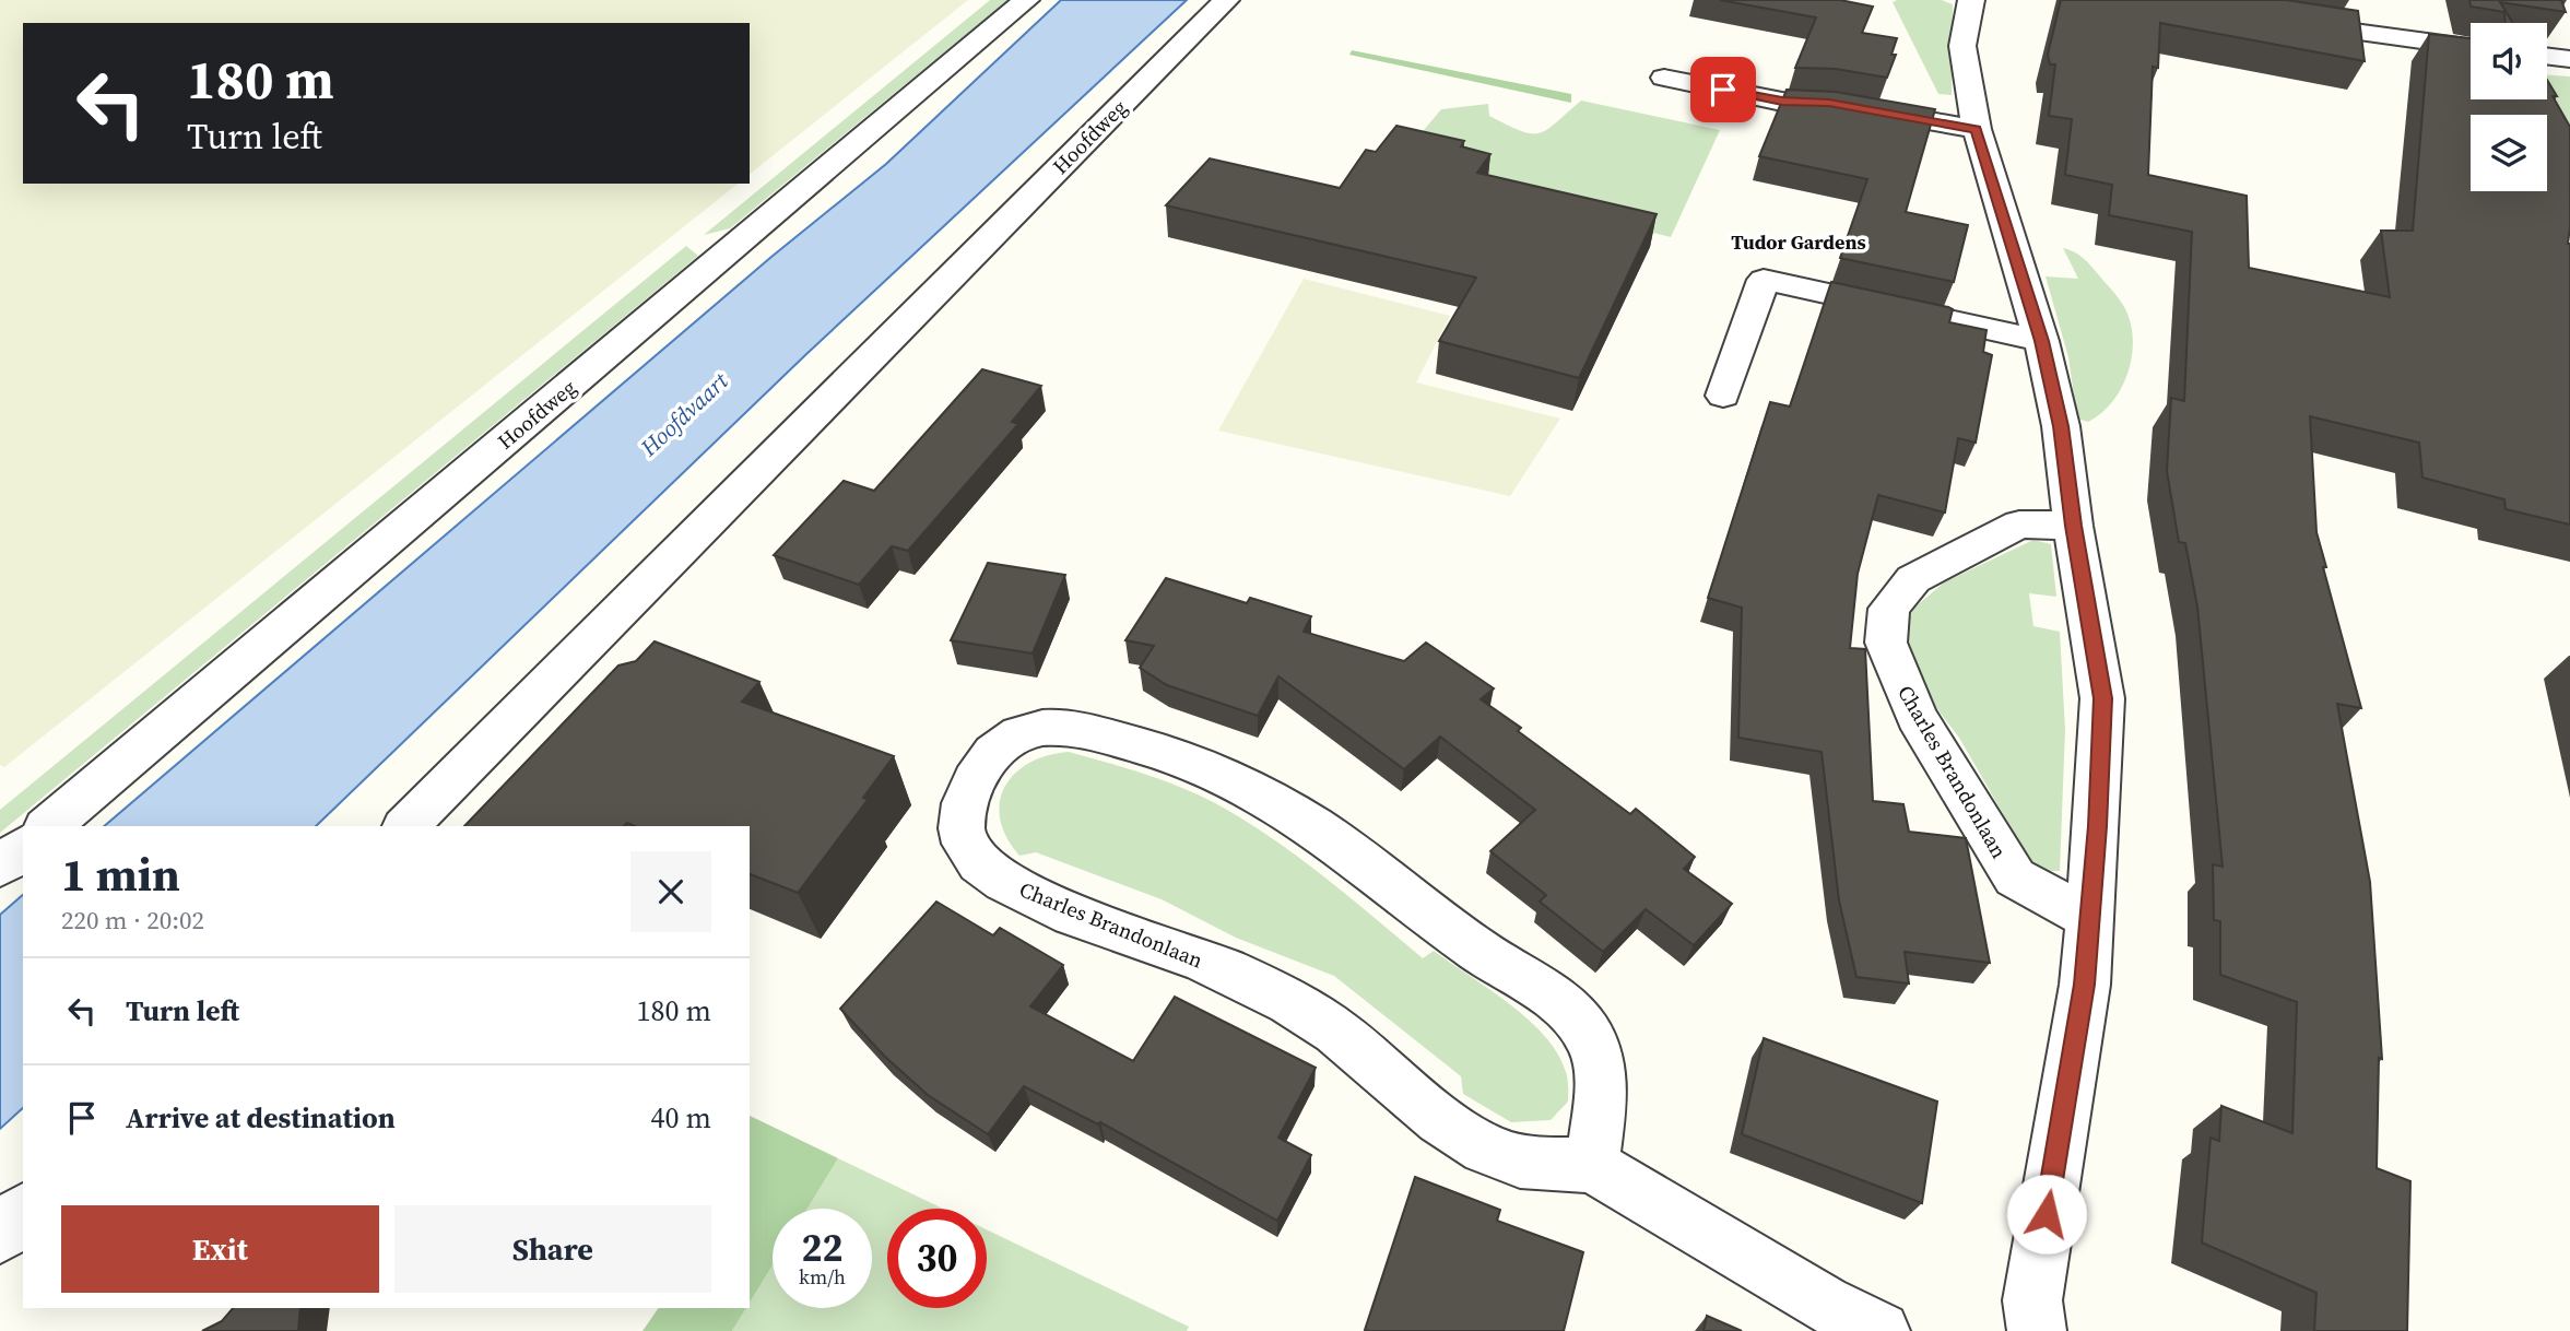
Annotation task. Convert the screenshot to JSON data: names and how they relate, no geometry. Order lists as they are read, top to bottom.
{
  "streets": {
    "street": ["Hoofdweg", "Charles Brandonlaan"]
  },
  "districts": ["Tudor Gardens"],
  "water": ["Hoofdvaart"],
  "page": {
    "turn": ["180 m", "Turn left"],
    "heading": ["1 min", "220 m · 20:02"],
    "list": [
      {
        "name": "Turn left",
        "value": "180 m"
      },
      {
        "name": "Arrive at destination",
        "value": "40 m"
      }
    ],
    "buttons": ["Exit", "Share"],
    "speed": "22 km/h",
    "limit": "30"
  }
}
